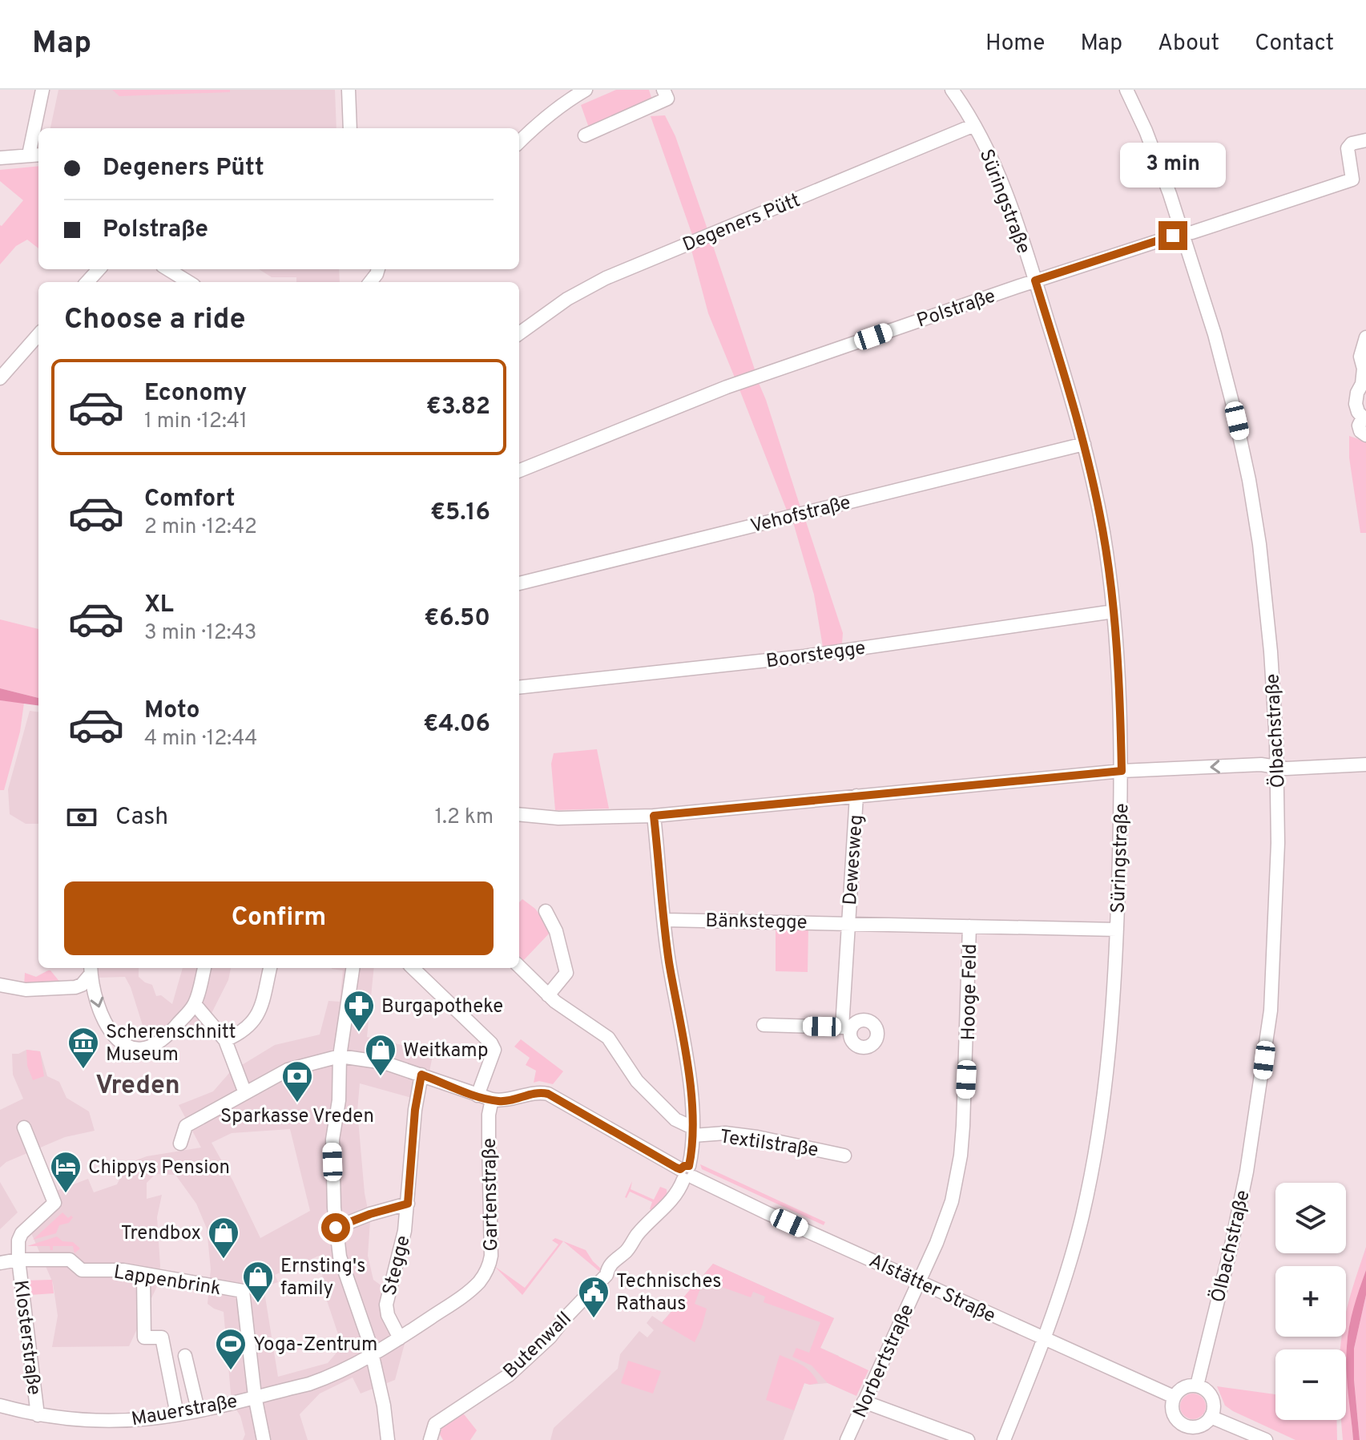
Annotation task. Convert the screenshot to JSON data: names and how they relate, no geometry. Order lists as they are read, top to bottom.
{
  "streets": {
    "street": [
      "Süringstraße",
      "Degeners Pütt",
      "Polstraße",
      "Vehofstraße",
      "Boorstegge",
      "Ölbachstraße",
      "Dewesweg",
      "Bänkstegge",
      "Hooge Feld",
      "Textilstraße",
      "Gartenstraße",
      "Stegge",
      "Lappenbrink",
      "Alstätter Straße",
      "Klosterstraße",
      "Butenwall",
      "Norbertstraße",
      "Mauerstraße"
    ]
  },
  "crossings": [
    ["Süringstraße", "Degeners Pütt"],
    ["Süringstraße", "Polstraße"],
    ["Süringstraße", "Vehofstraße"],
    ["Süringstraße", "Boorstegge"],
    ["Süringstraße", "Bänkstegge"],
    ["Süringstraße", "Alstätter Straße"],
    ["Polstraße", "Ölbachstraße"],
    ["Ölbachstraße", "Alstätter Straße"],
    ["Dewesweg", "Bänkstegge"],
    ["Bänkstegge", "Hooge Feld"],
    ["Hooge Feld", "Alstätter Straße"],
    ["Hooge Feld", "Norbertstraße"],
    ["Gartenstraße", "Stegge"],
    ["Gartenstraße", "Alstätter Straße"],
    ["Gartenstraße", "Mauerstraße"],
    ["Lappenbrink", "Klosterstraße"],
    ["Lappenbrink", "Mauerstraße"],
    ["Alstätter Straße", "Butenwall"],
    ["Alstätter Straße", "Norbertstraße"],
    ["Klosterstraße", "Mauerstraße"]
  ],
  "districts": ["Vreden"],
  "places": {
    "pharmacy": ["Burgapotheke"],
    "museum": ["Scherenschnitt Museum"],
    "shop": ["Weitkamp", "Trendbox", "Ernsting's family"],
    "bank": ["Sparkasse Vreden"],
    "hotel": ["Chippys Pension"],
    "public building": ["Technisches Rathaus"],
    "sports": ["Yoga-Zentrum"]
  },
  "page": {
    "header": "Map",
    "nav": [
      "Home",
      "Map",
      "About",
      "Contact"
    ],
    "banner": ["Degeners Pütt", "Polstraße"],
    "bubble": "3 min",
    "heading": "Choose a ride",
    "list": [
      {
        "name": "Economy",
        "note": "1 min · 12:41",
        "value": "€3.82"
      },
      {
        "name": "Comfort",
        "note": "2 min · 12:42",
        "value": "€5.16"
      },
      {
        "name": "XL",
        "note": "3 min · 12:43",
        "value": "€6.50"
      },
      {
        "name": "Moto",
        "note": "4 min · 12:44",
        "value": "€4.06"
      }
    ],
    "pay": ["Cash", "1.2 km"],
    "buttons": "Confirm",
    "map_buttons": ["+", "−"]
  }
}
